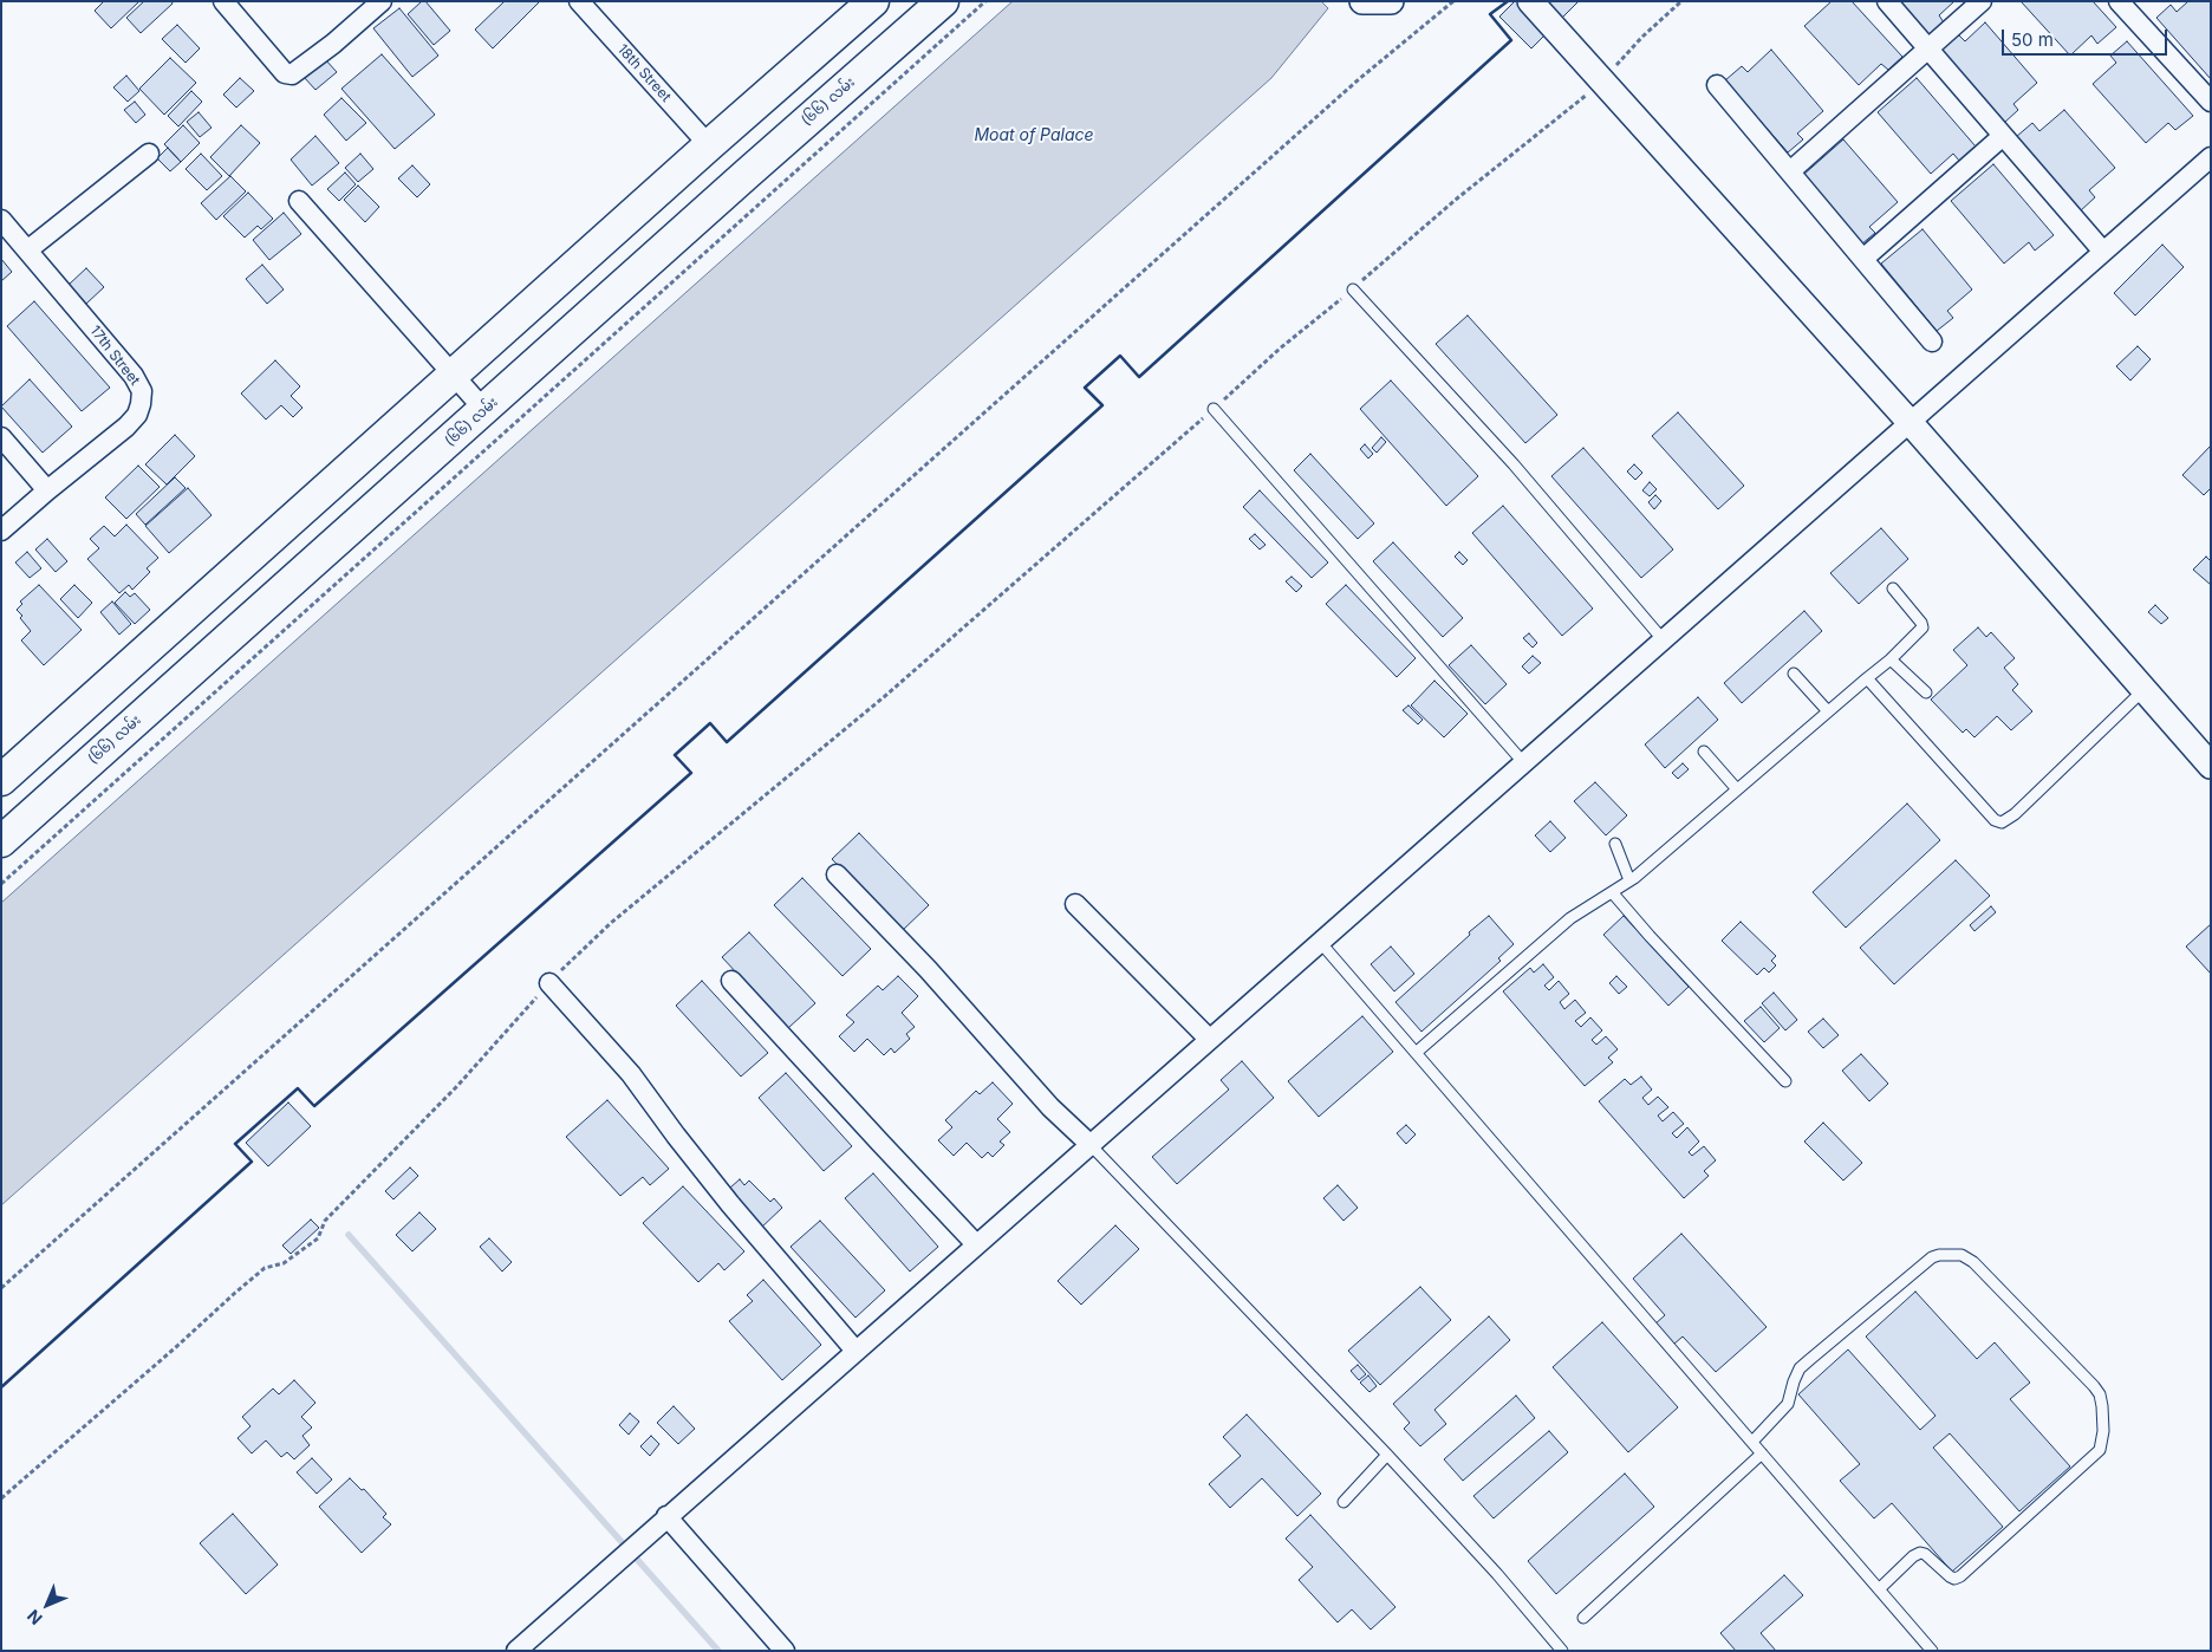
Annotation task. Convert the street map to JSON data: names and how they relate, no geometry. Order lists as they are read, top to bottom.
{
  "streets": {
    "main road": ["(၆၆) လမ်း"],
    "street": ["18th Street", "17th Street"]
  },
  "water": ["Moat of Palace"],
  "scale_bar": "50 m",
  "north": "bottom left"
}
